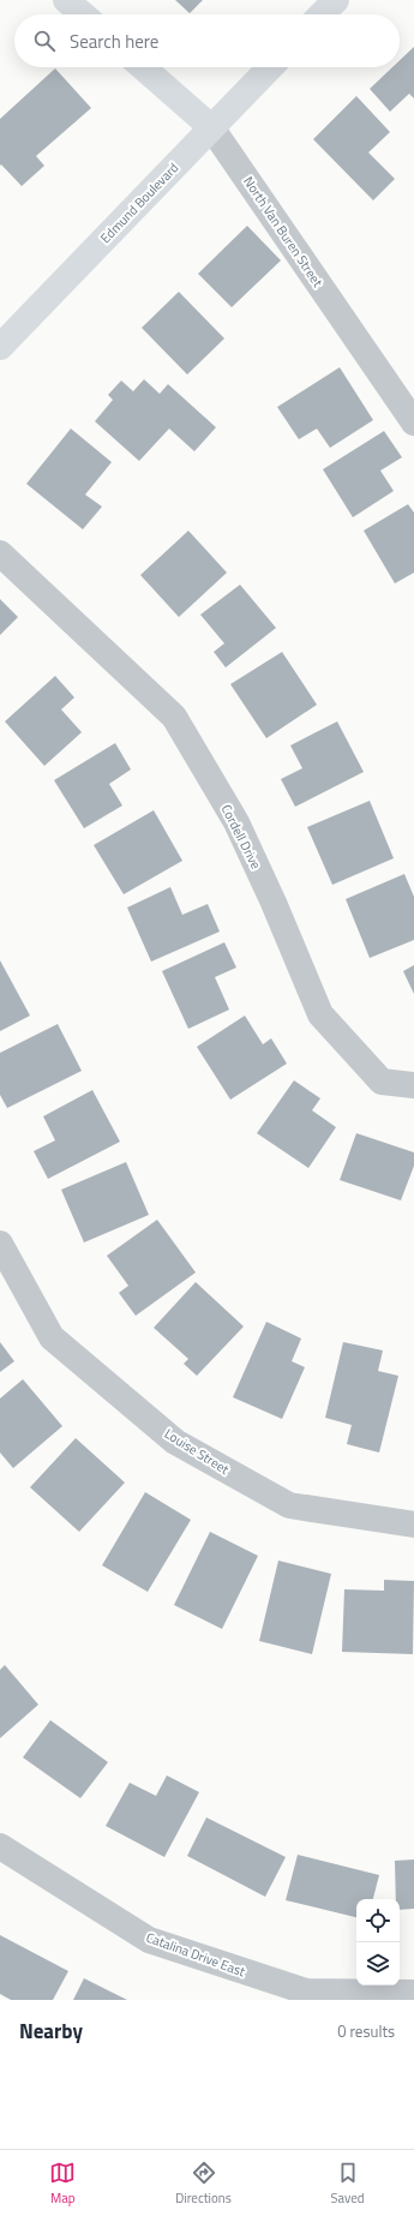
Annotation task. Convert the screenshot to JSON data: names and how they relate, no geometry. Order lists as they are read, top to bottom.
{
  "streets": {
    "main road": ["Edmund Boulevard", "North Van Buren Street"],
    "street": ["Cordell Drive", "Louise Street", "Catalina Drive East"]
  },
  "crossings": [
    ["Edmund Boulevard", "North Van Buren Street"]
  ],
  "page": {
    "search": "Search here",
    "heading": ["Nearby", "0 results"],
    "nav": ["Map", "Directions", "Saved"]
  }
}
